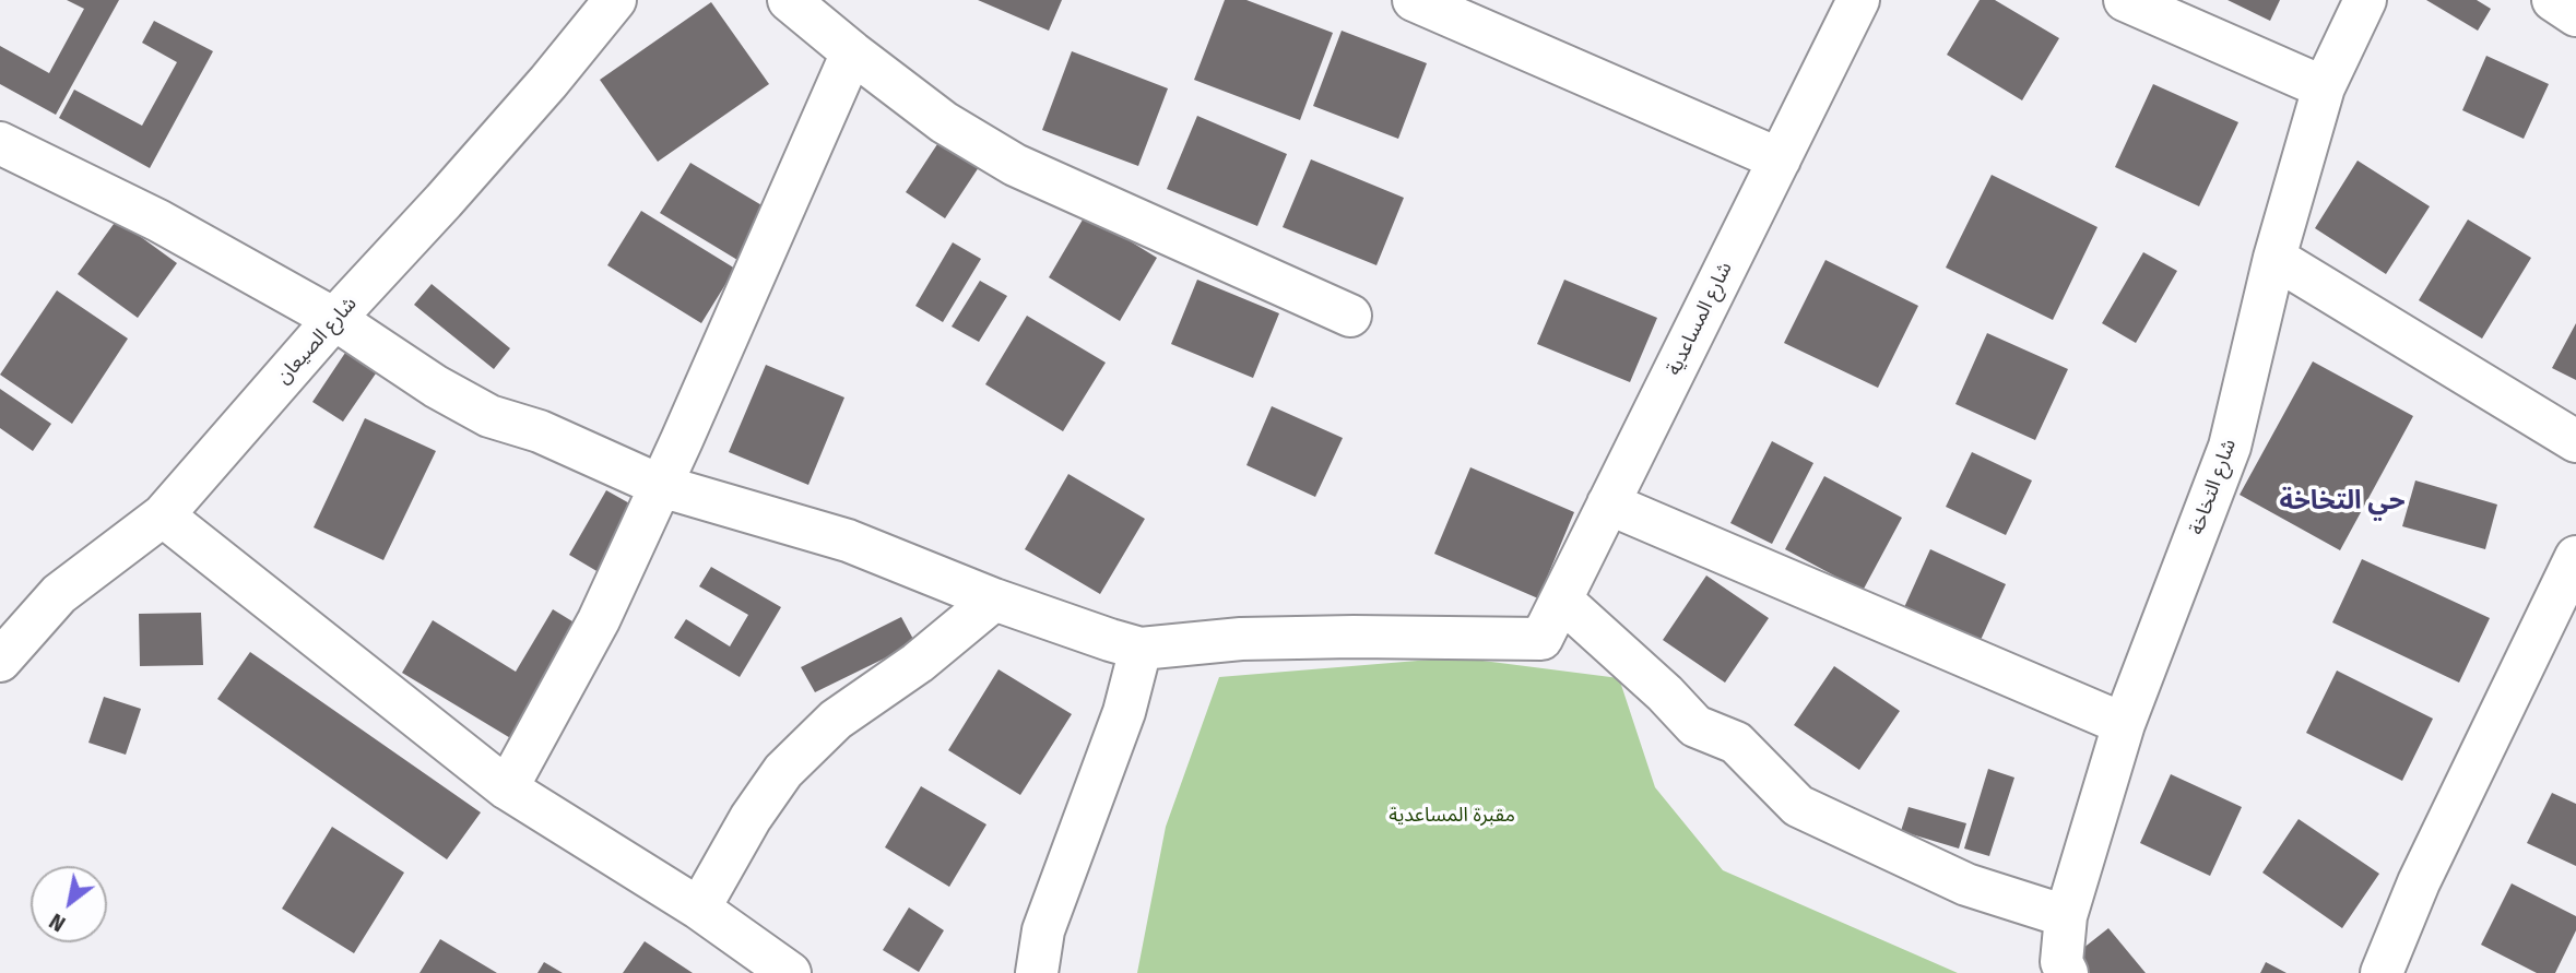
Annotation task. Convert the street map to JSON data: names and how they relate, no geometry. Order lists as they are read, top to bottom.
{
  "streets": {
    "street": ["شارع المساعدية", "شارع الصيعان", "شارع التخاخة"]
  },
  "districts": ["حي التخاخة"],
  "parks": ["مقبرة المساعدية"],
  "north": "bottom left"
}
